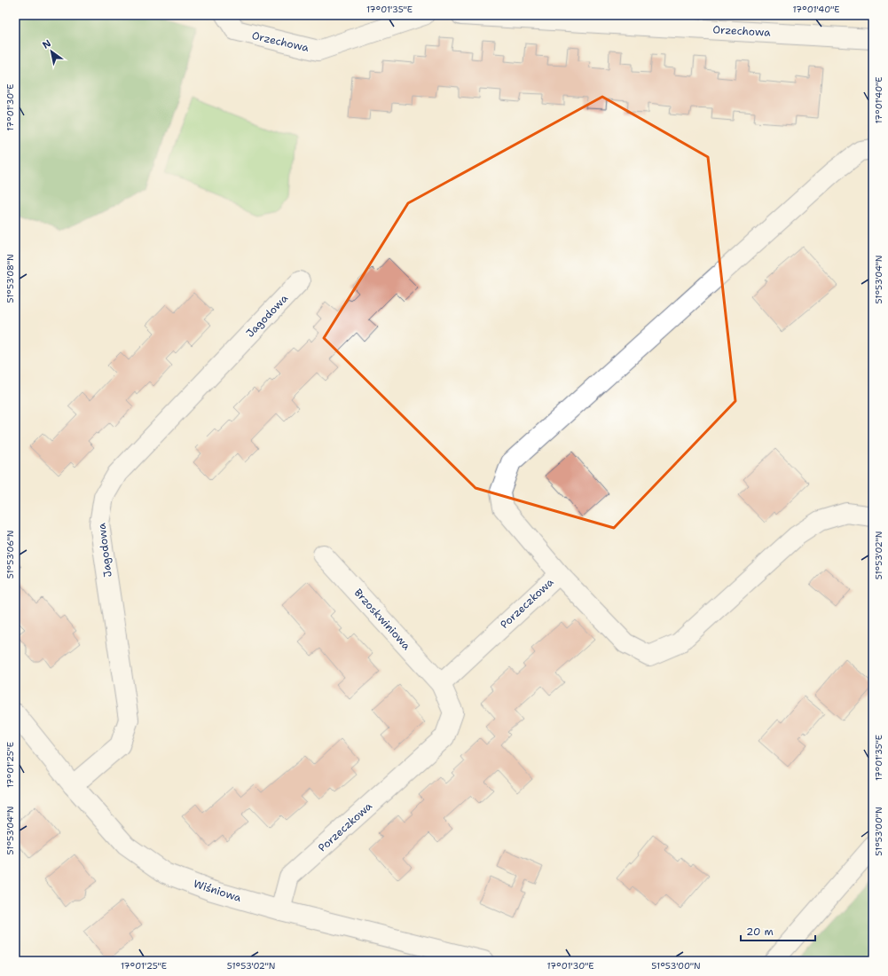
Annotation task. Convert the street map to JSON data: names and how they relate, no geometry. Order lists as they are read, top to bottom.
{
  "streets": {
    "street": [
      "Orzechowa",
      "Jagodowa",
      "Porzeczkowa",
      "Brzoskwiniowa",
      "Wiśniowa"
    ]
  },
  "crossings": [
    ["Jagodowa", "Wiśniowa"],
    ["Porzeczkowa", "Brzoskwiniowa"],
    ["Porzeczkowa", "Wiśniowa"]
  ],
  "scale_bar": "20 m",
  "north": "top left",
  "coordinates": [
    "17°01'35\"E",
    "17°01'40\"E",
    "17°01'30\"E",
    "51°53'08\"N",
    "51°53'04\"N",
    "51°53'06\"N",
    "51°53'02\"N",
    "17°01'25\"E",
    "51°53'00\"N"
  ]
}
